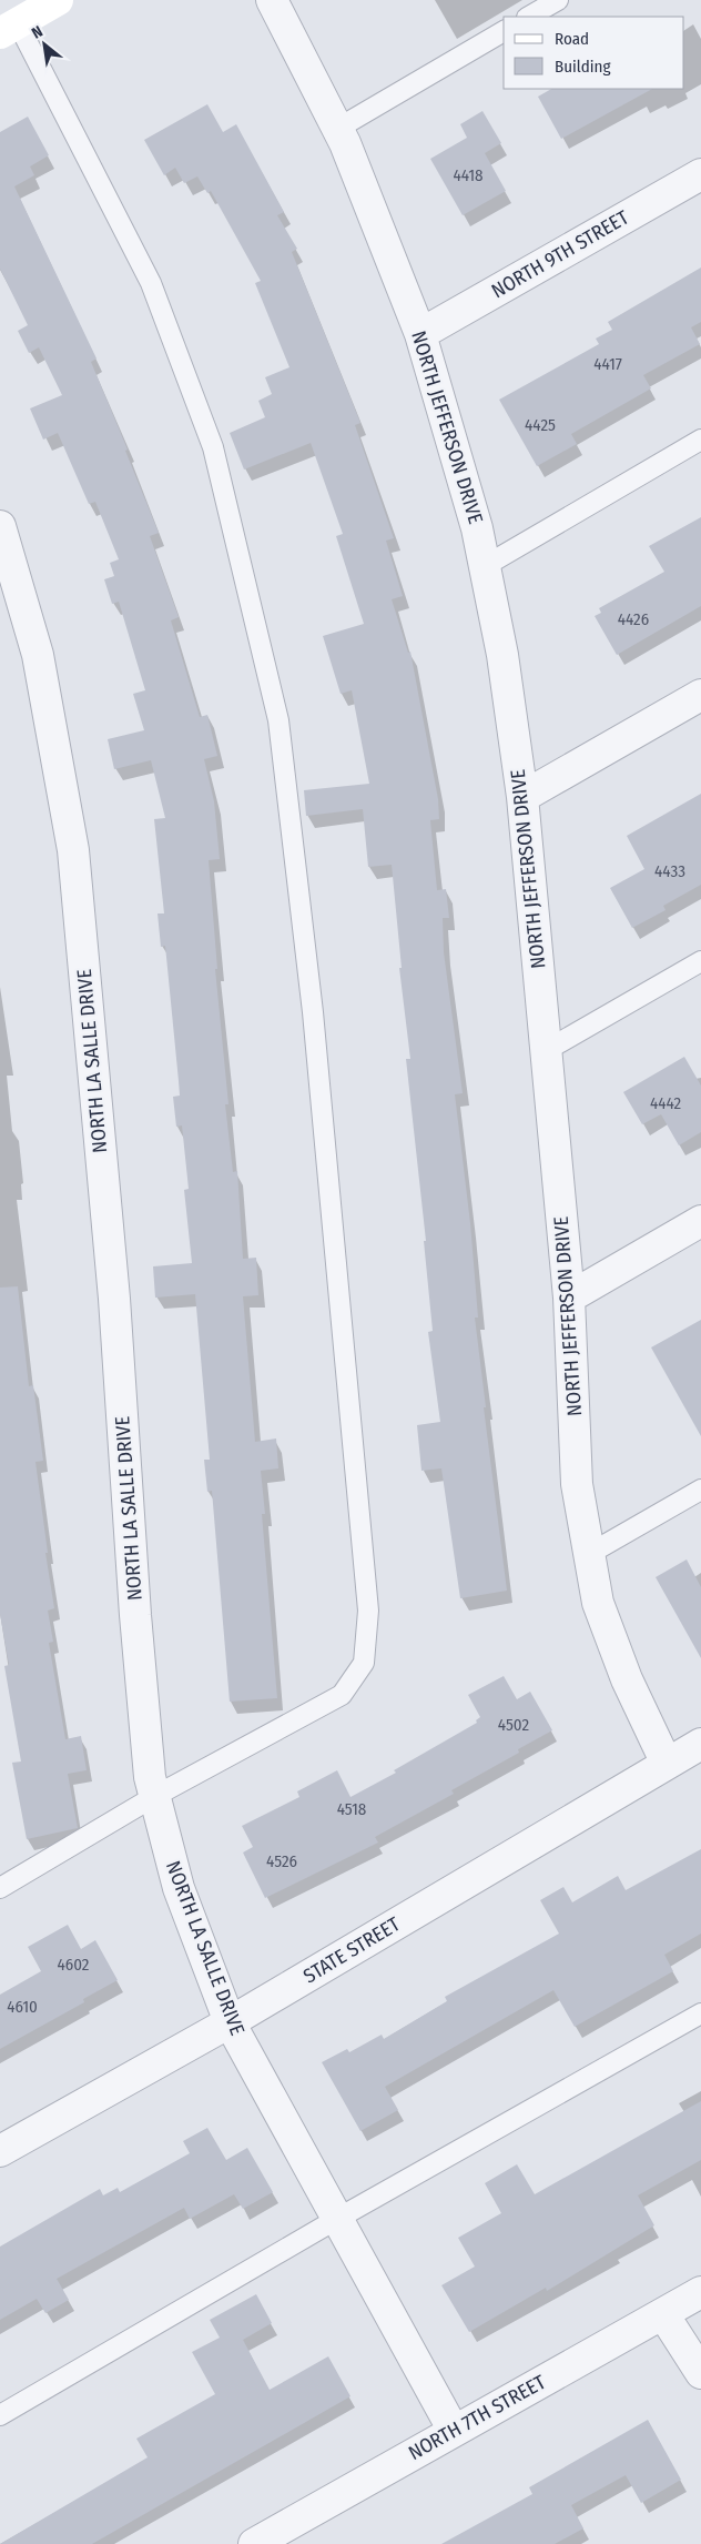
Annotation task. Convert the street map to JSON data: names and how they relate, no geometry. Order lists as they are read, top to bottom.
{
  "streets": {
    "street": [
      "NORTH 9TH STREET",
      "NORTH JEFFERSON DRIVE",
      "NORTH LA SALLE DRIVE",
      "STATE STREET",
      "NORTH 7TH STREET"
    ]
  },
  "crossings": [
    ["NORTH 9TH STREET", "NORTH JEFFERSON DRIVE"],
    ["NORTH JEFFERSON DRIVE", "STATE STREET"],
    ["NORTH LA SALLE DRIVE", "STATE STREET"],
    ["NORTH LA SALLE DRIVE", "NORTH 7TH STREET"]
  ],
  "house_numbers": [
    "4418",
    "4417",
    "4425",
    "4426",
    "4433",
    "4442",
    "4502",
    "4518",
    "4526",
    "4602",
    "4610"
  ],
  "legend": ["Road", "Building"],
  "north": "top left"
}
